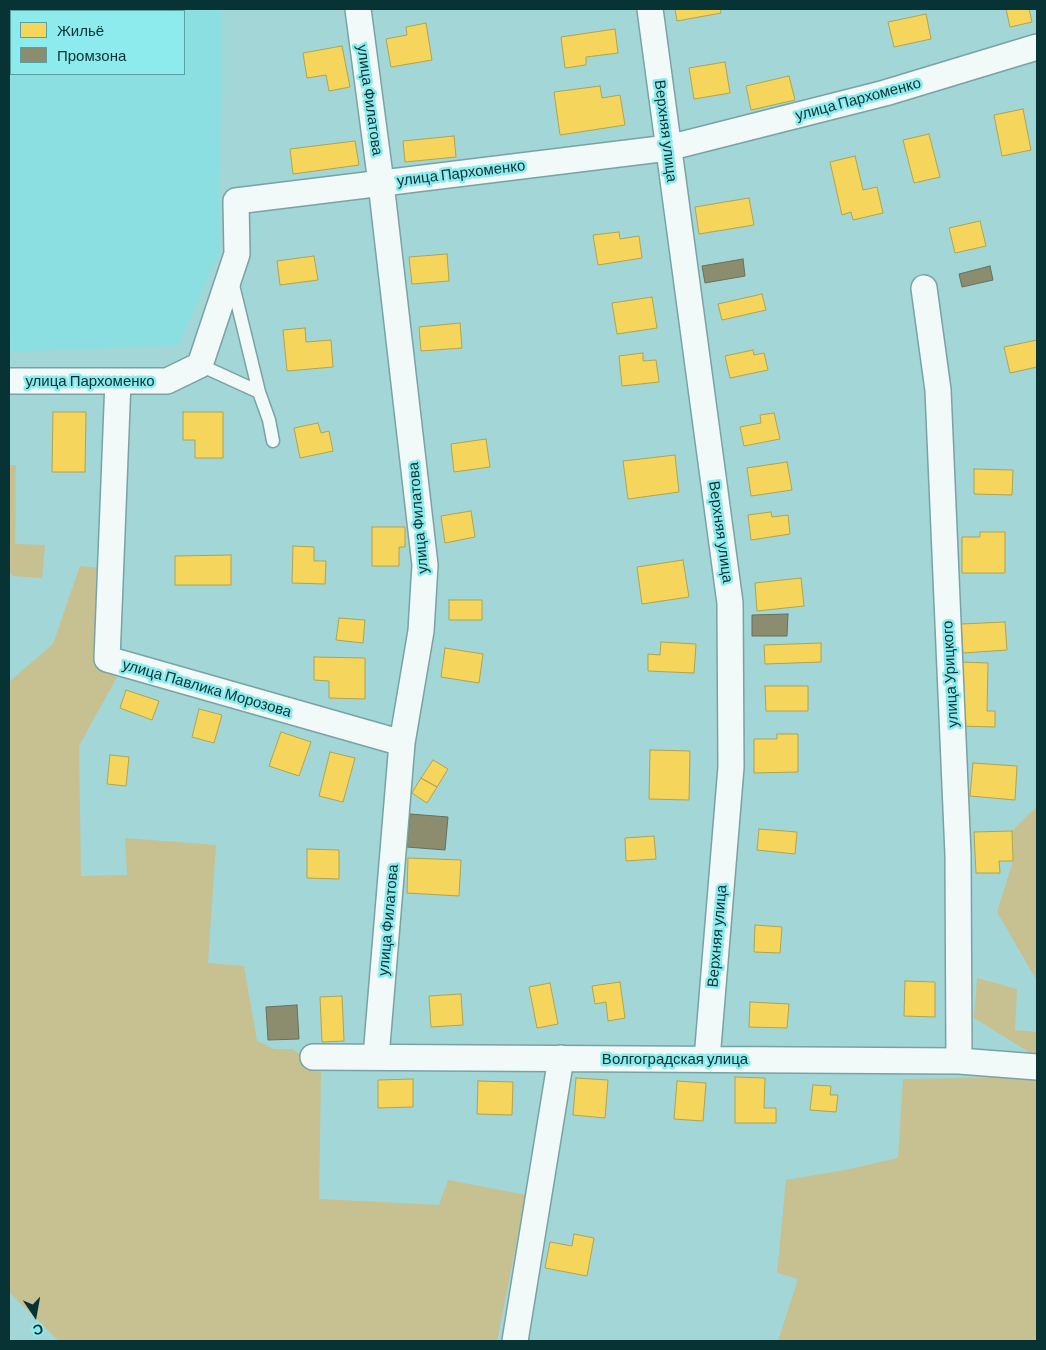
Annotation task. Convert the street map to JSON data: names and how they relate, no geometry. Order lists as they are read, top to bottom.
{
  "streets": {
    "street": [
      "улица Пархоменко",
      "улица Филатова",
      "Верхняя улица",
      "улица Урицкого",
      "улица Павлика Морозова",
      "Волгоградская улица"
    ]
  },
  "crossings": [
    ["улица Пархоменко", "улица Филатова"],
    ["улица Пархоменко", "Верхняя улица"],
    ["улица Пархоменко", "улица Павлика Морозова"],
    ["улица Филатова", "улица Павлика Морозова"],
    ["улица Филатова", "Волгоградская улица"],
    ["Верхняя улица", "Волгоградская улица"],
    ["улица Урицкого", "Волгоградская улица"]
  ],
  "legend": ["Жильё", "Промзона"],
  "north": "bottom"
}
